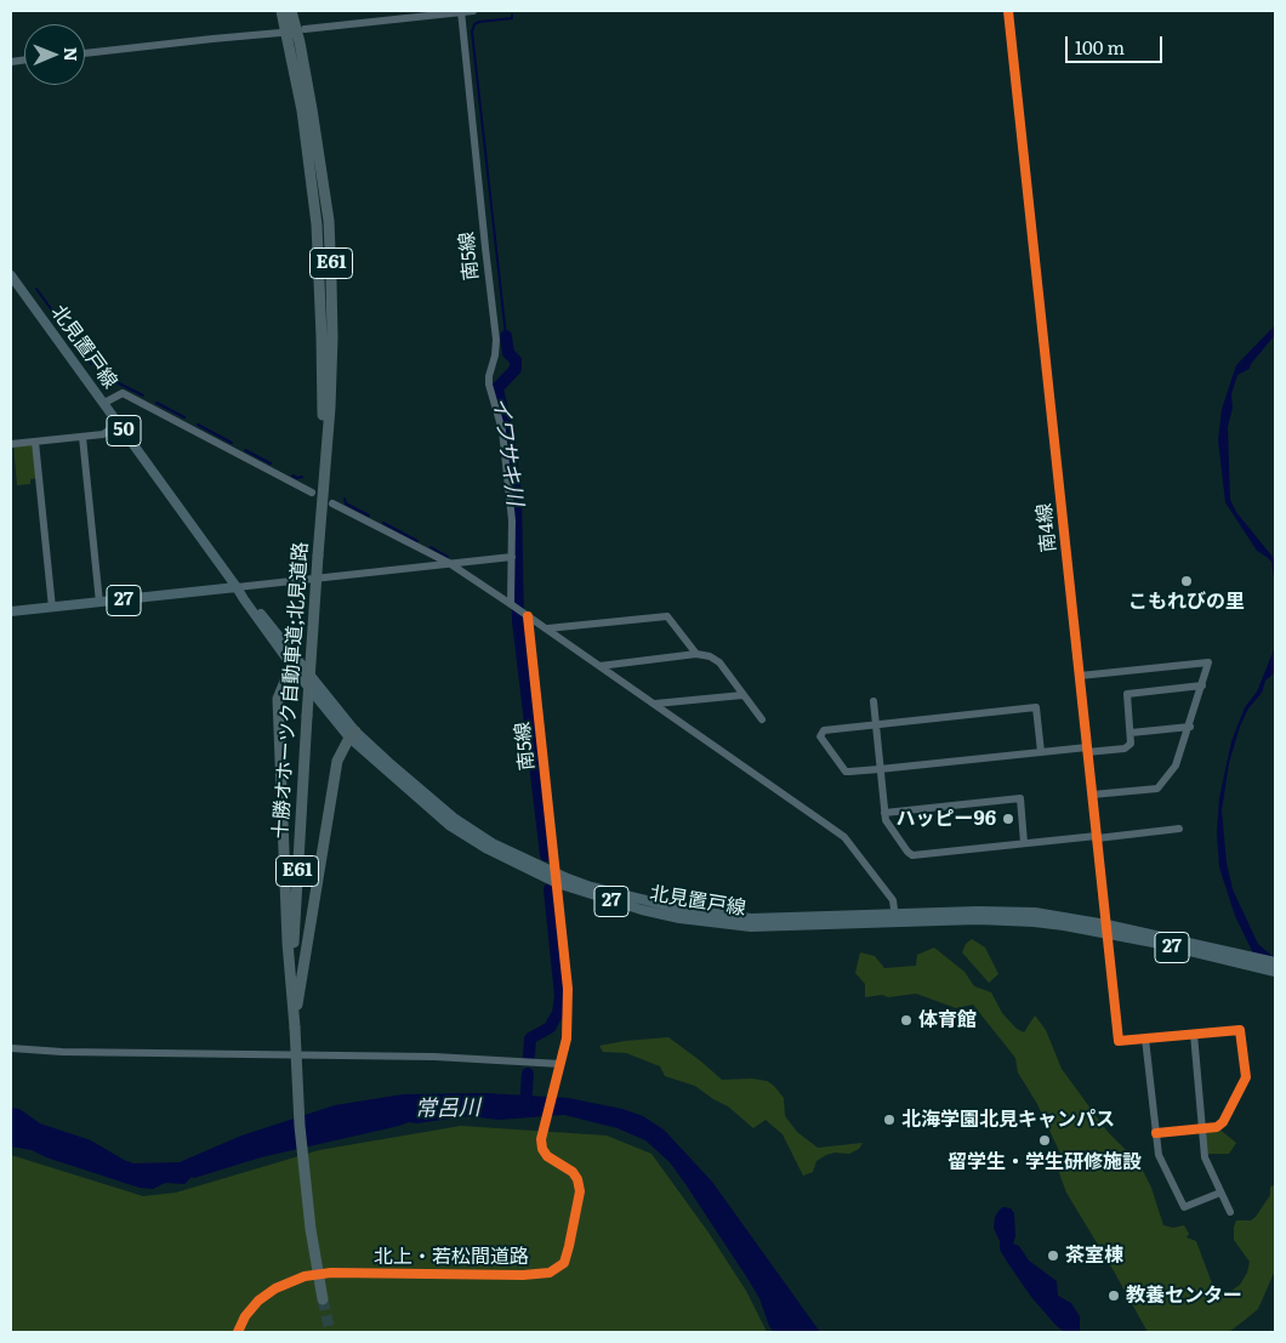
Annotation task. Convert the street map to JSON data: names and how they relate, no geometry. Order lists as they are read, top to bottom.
{
  "streets": {
    "highway": ["E61", "十勝オホーツク自動車道;北見道路"],
    "main road": ["北見置戸線", "50", "27"],
    "street": ["南5線", "南4線", "北上・若松間道路"]
  },
  "crossings": [
    ["南5線", "北見置戸線"],
    ["南5線", "北上・若松間道路"],
    ["北見置戸線", "南4線"],
    ["北見置戸線", "27"],
    ["北見置戸線", "北上・若松間道路"]
  ],
  "water": ["イワサキ川", "常呂川"],
  "places": [
    "こもれびの里",
    "ハッピー96",
    "体育館",
    "北海学園北見キャンパス",
    "留学生・学生研修施設",
    "茶室棟",
    "教養センター"
  ],
  "scale_bar": "100 m",
  "north": "right"
}
